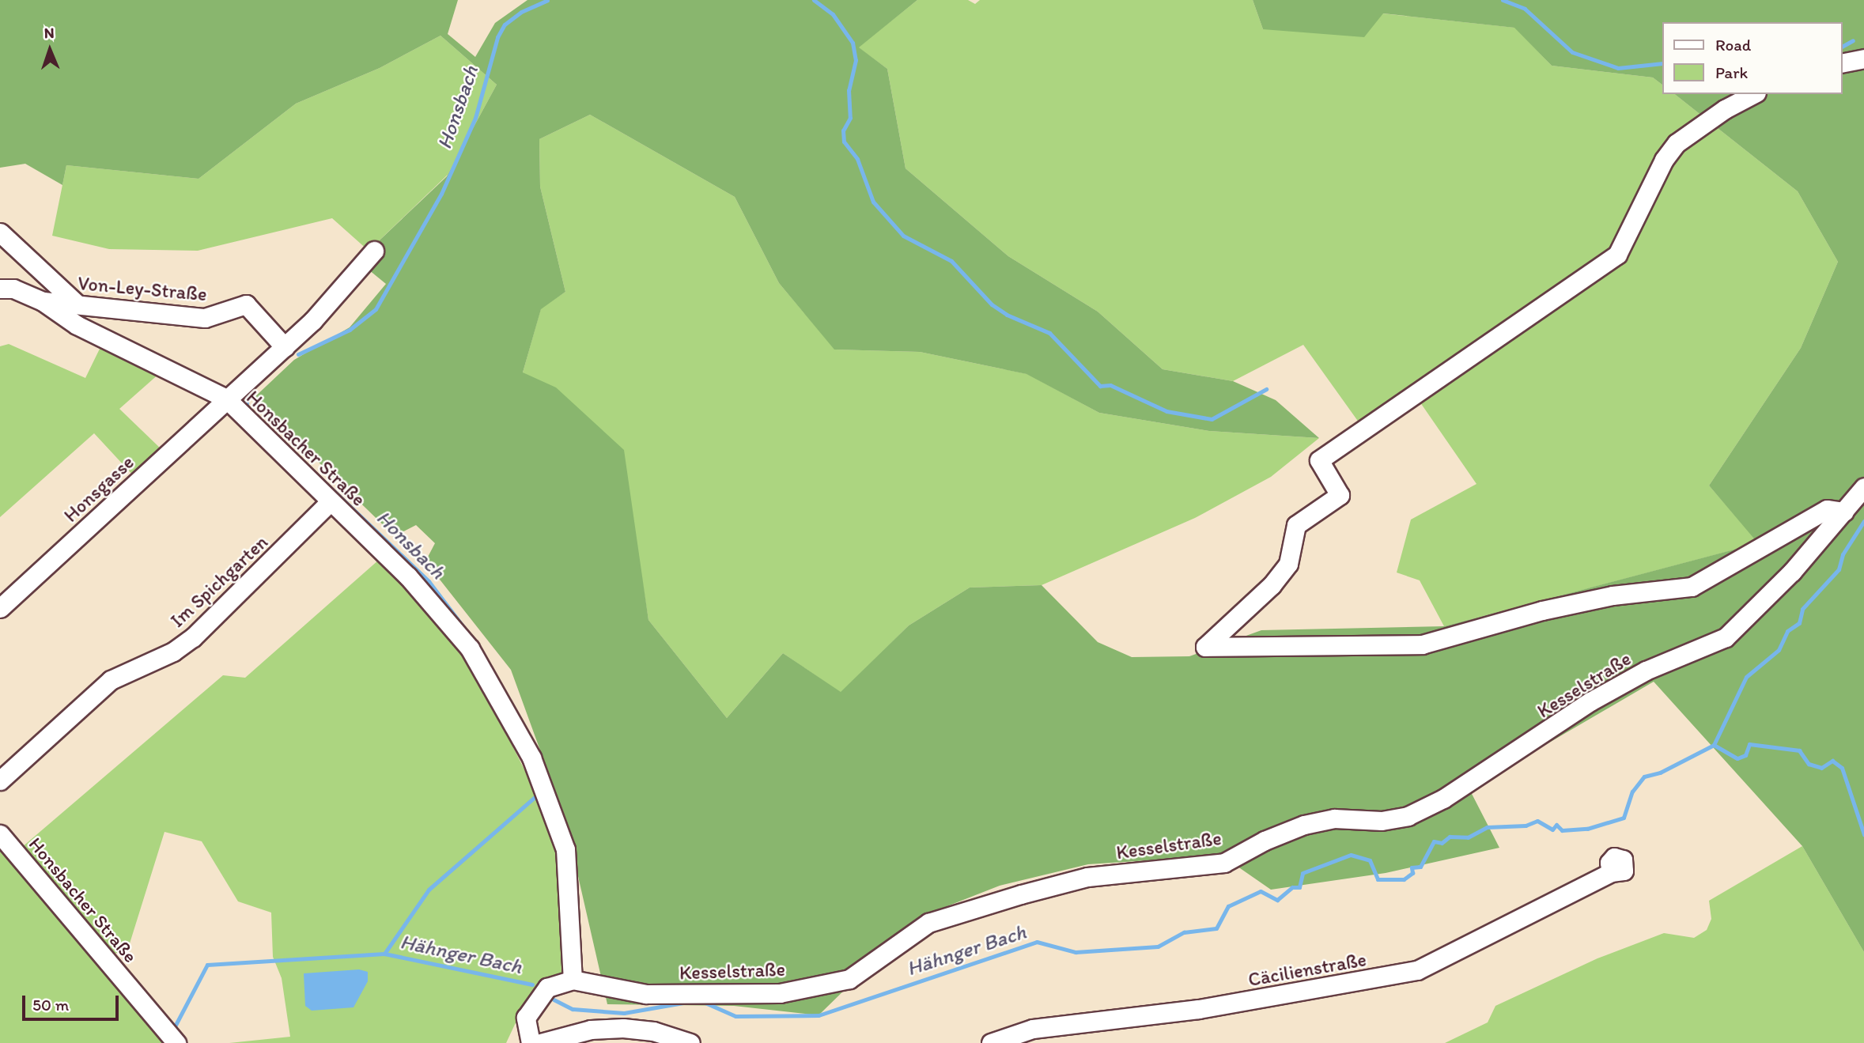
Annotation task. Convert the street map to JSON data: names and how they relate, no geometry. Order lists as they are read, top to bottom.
{
  "streets": {
    "street": [
      "Von-Ley-Straße",
      "Honsbacher Straße",
      "Honsgasse",
      "Im Spichgarten",
      "Kesselstraße",
      "Cäcilienstraße"
    ]
  },
  "crossings": [
    ["Von-Ley-Straße", "Honsbacher Straße"],
    ["Honsbacher Straße", "Honsgasse"],
    ["Honsbacher Straße", "Im Spichgarten"],
    ["Honsbacher Straße", "Kesselstraße"]
  ],
  "water": ["Honsbach", "Hähnger Bach"],
  "legend": ["Road", "Park"],
  "scale_bar": "50 m",
  "north": "top"
}
